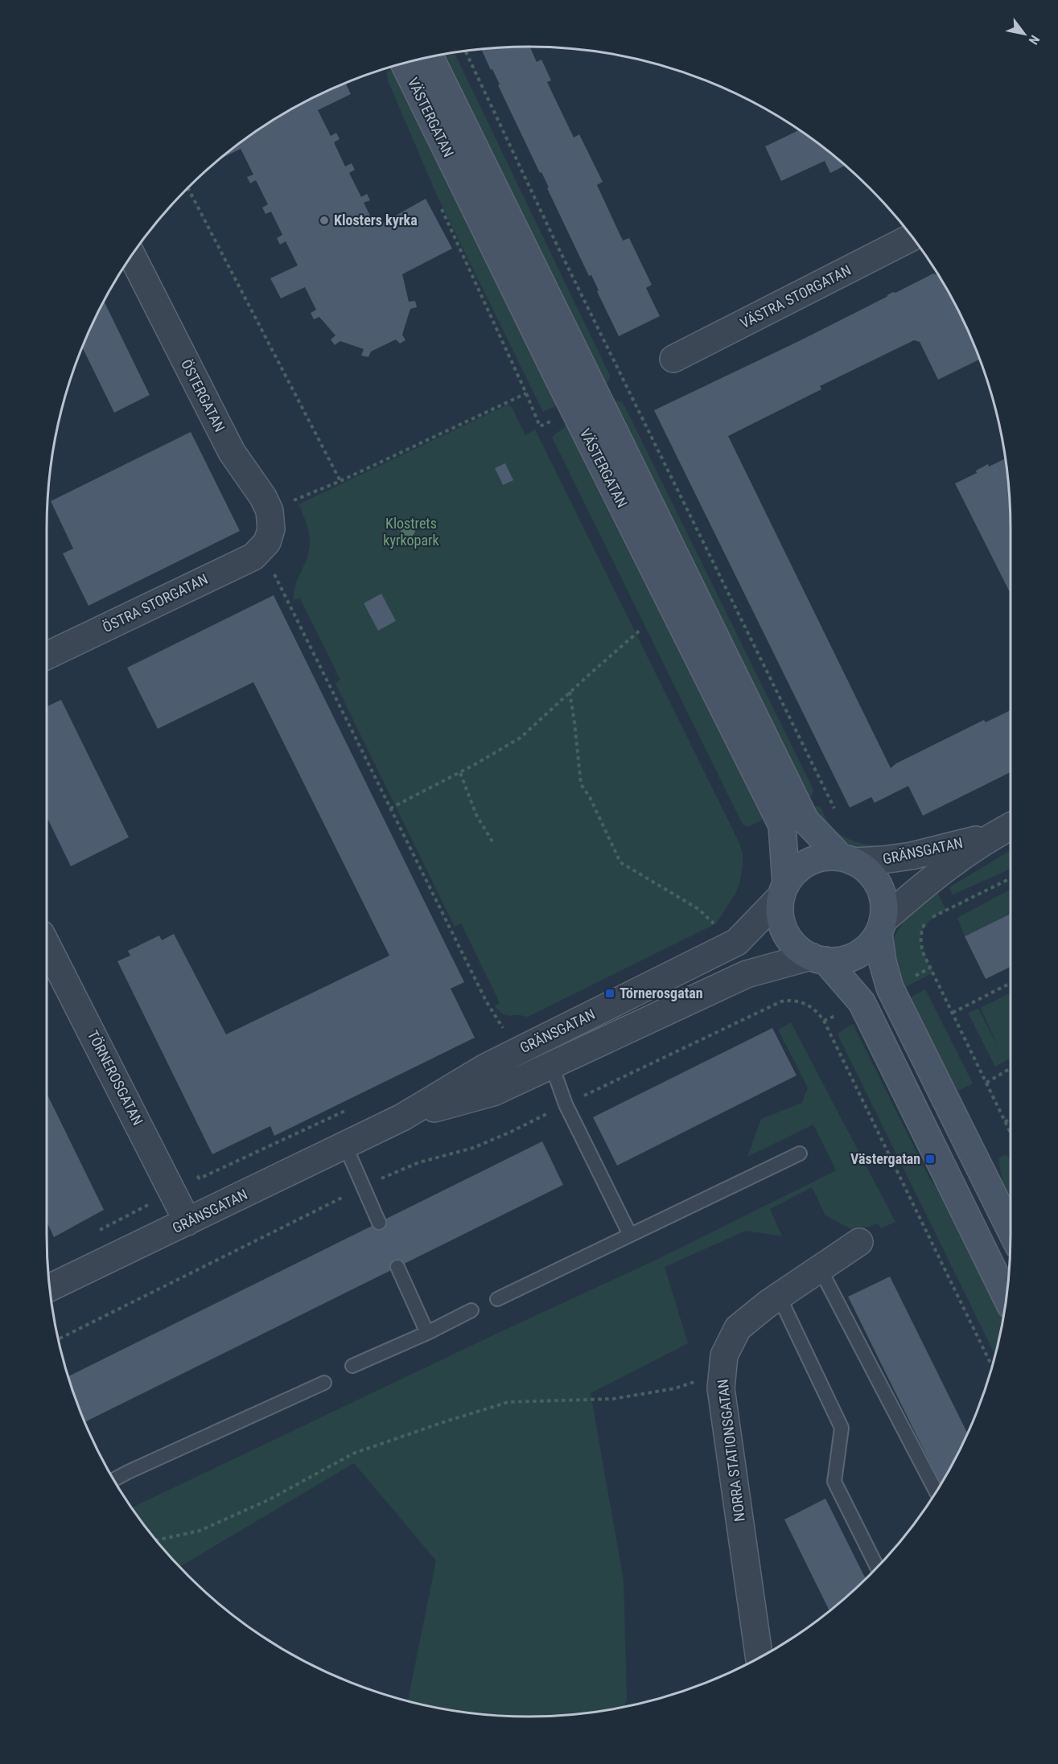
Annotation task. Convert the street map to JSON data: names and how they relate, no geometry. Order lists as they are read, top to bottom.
{
  "streets": {
    "street": [
      "VÄSTERGATAN",
      "VÄSTRA STORGATAN",
      "ÖSTERGATAN",
      "ÖSTRA STORGATAN",
      "GRÄNSGATAN",
      "TÖRNEROSGATAN",
      "NORRA STATIONSGATAN"
    ]
  },
  "crossings": [
    ["VÄSTERGATAN", "GRÄNSGATAN"],
    ["ÖSTERGATAN", "ÖSTRA STORGATAN"],
    ["GRÄNSGATAN", "TÖRNEROSGATAN"]
  ],
  "parks": ["Klostrets kyrkopark"],
  "places": {
    "other": ["Klosters kyrka"],
    "transit": ["Törnerosgatan", "Västergatan"]
  },
  "north": "bottom right"
}
